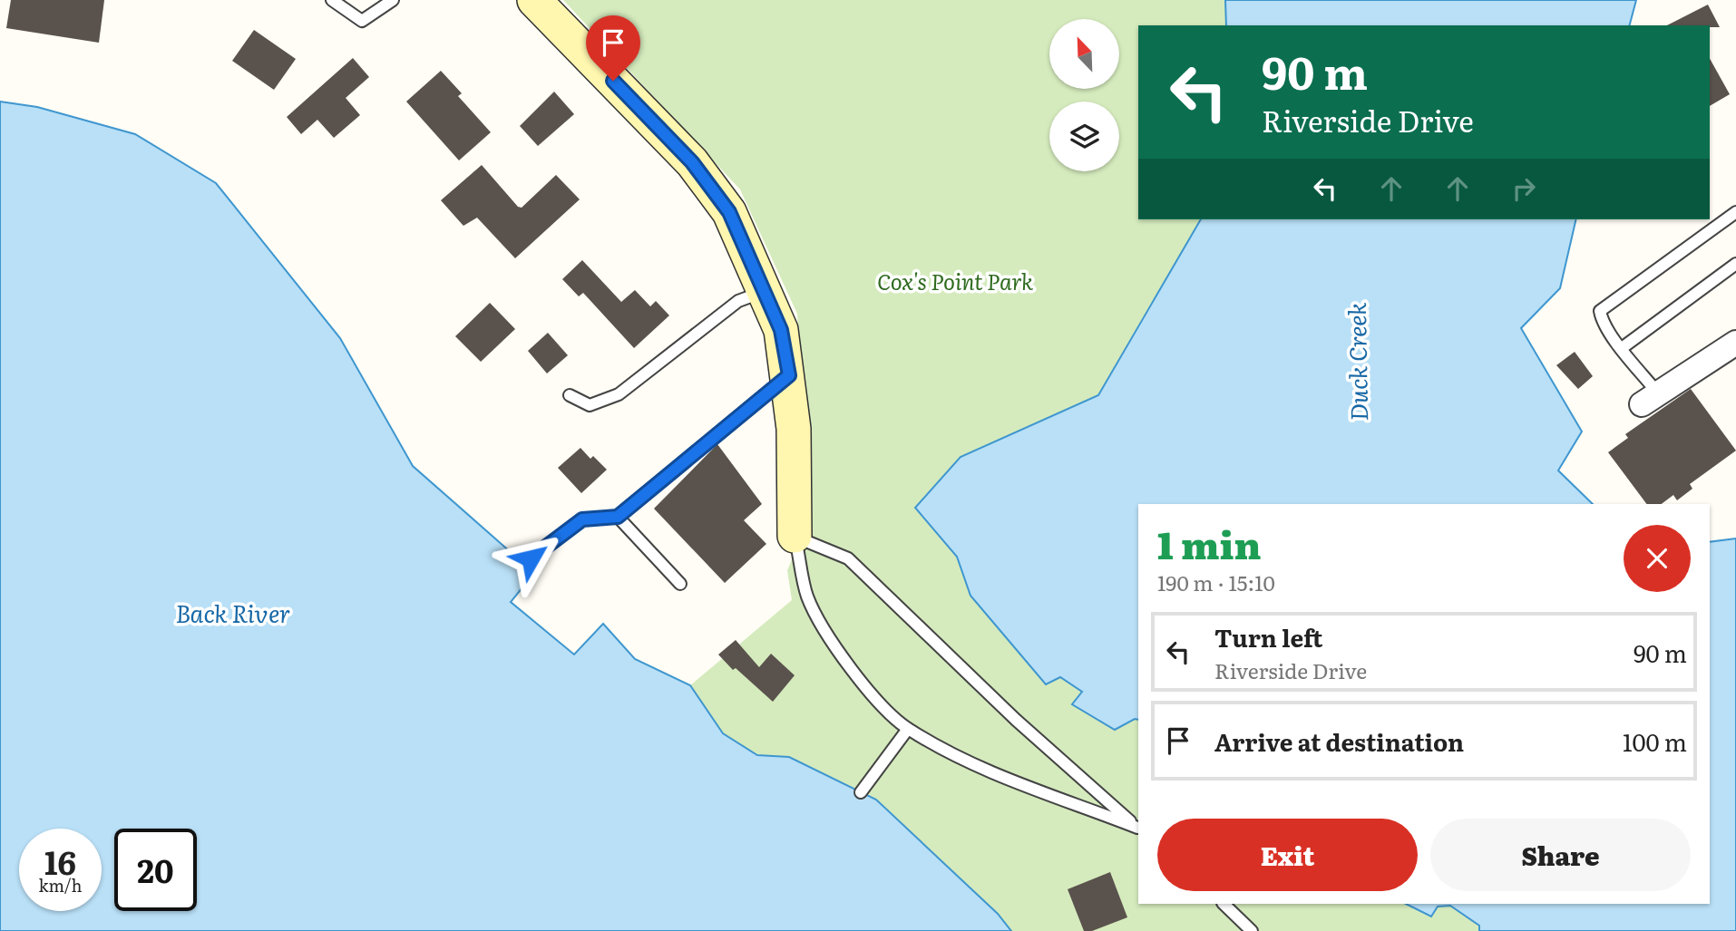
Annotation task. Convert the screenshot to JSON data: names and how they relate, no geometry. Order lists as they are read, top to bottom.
{
  "water": ["Duck Creek", "Back River"],
  "parks": ["Cox's Point Park"],
  "north": "top left",
  "page": {
    "turn": ["90 m", "Riverside Drive"],
    "heading": ["1 min", "190 m · 15:10"],
    "list": [
      {
        "name": "Turn left",
        "note": "Riverside Drive",
        "value": "90 m"
      },
      {
        "name": "Arrive at destination",
        "value": "100 m"
      }
    ],
    "buttons": ["Exit", "Share"],
    "speed": "16 km/h",
    "limit": "20"
  }
}
